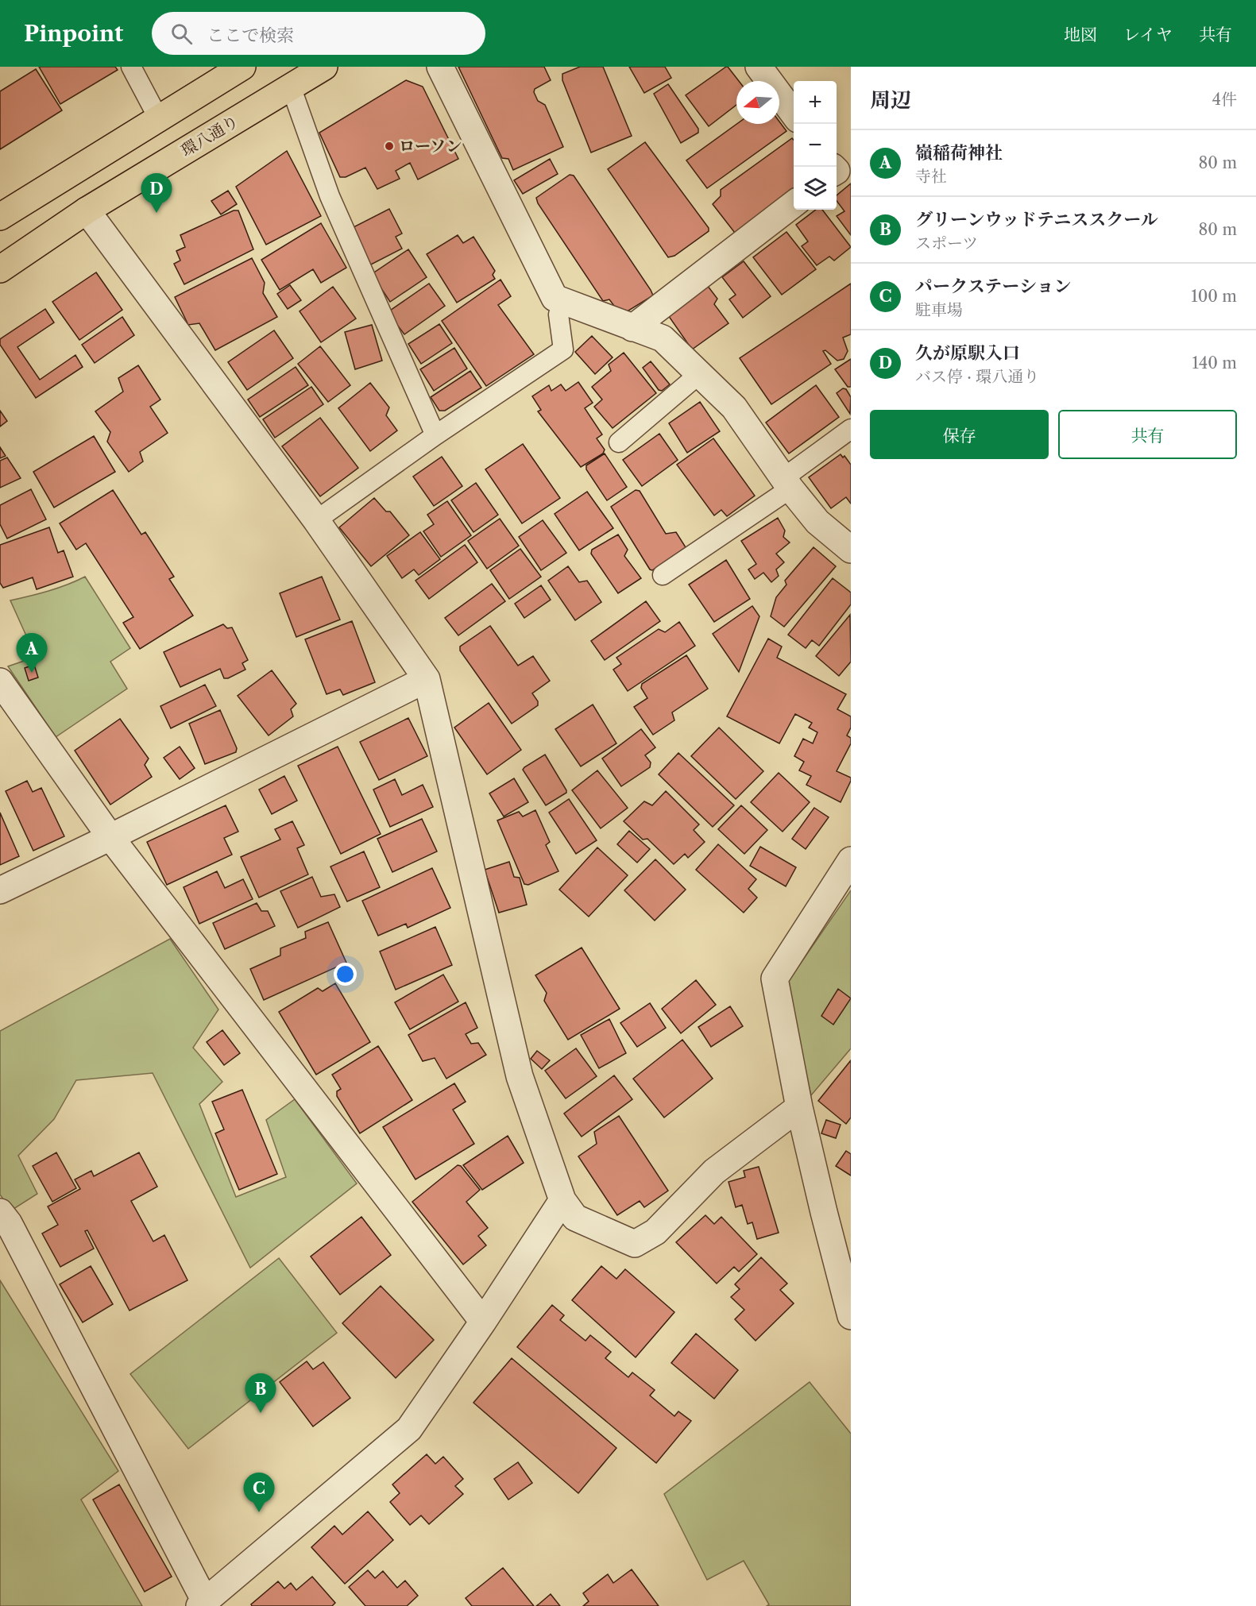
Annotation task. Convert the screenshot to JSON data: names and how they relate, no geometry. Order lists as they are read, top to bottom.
{
  "streets": {
    "main road": ["環八通り"]
  },
  "places": ["ローソン"],
  "north": "left",
  "page": {
    "header": "Pinpoint",
    "search": "ここで検索",
    "nav": ["地図", "レイヤ", "共有"],
    "heading": ["周辺", "4件"],
    "map_buttons": ["+", "−"],
    "list": [
      {
        "mark": "A",
        "name": "嶺稲荷神社",
        "note": "寺社",
        "value": "80 m"
      },
      {
        "mark": "B",
        "name": "グリーンウッドテニススクール",
        "note": "スポーツ",
        "value": "80 m"
      },
      {
        "mark": "C",
        "name": "パークステーション",
        "note": "駐車場",
        "value": "100 m"
      },
      {
        "mark": "D",
        "name": "久が原駅入口",
        "note": "バス停 · 環八通り",
        "value": "140 m"
      }
    ],
    "pins": [
      "D",
      "A",
      "B",
      "C"
    ],
    "buttons": ["保存", "共有"]
  }
}
